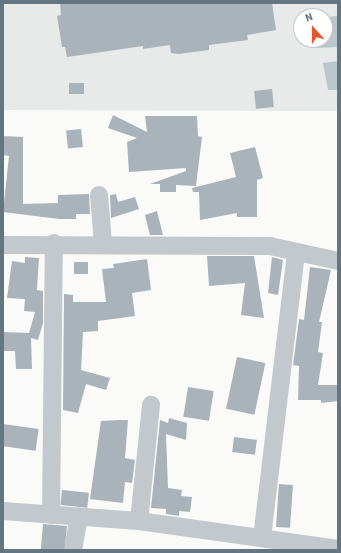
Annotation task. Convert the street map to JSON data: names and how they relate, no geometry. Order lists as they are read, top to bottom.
{
  "north": "top"
}
